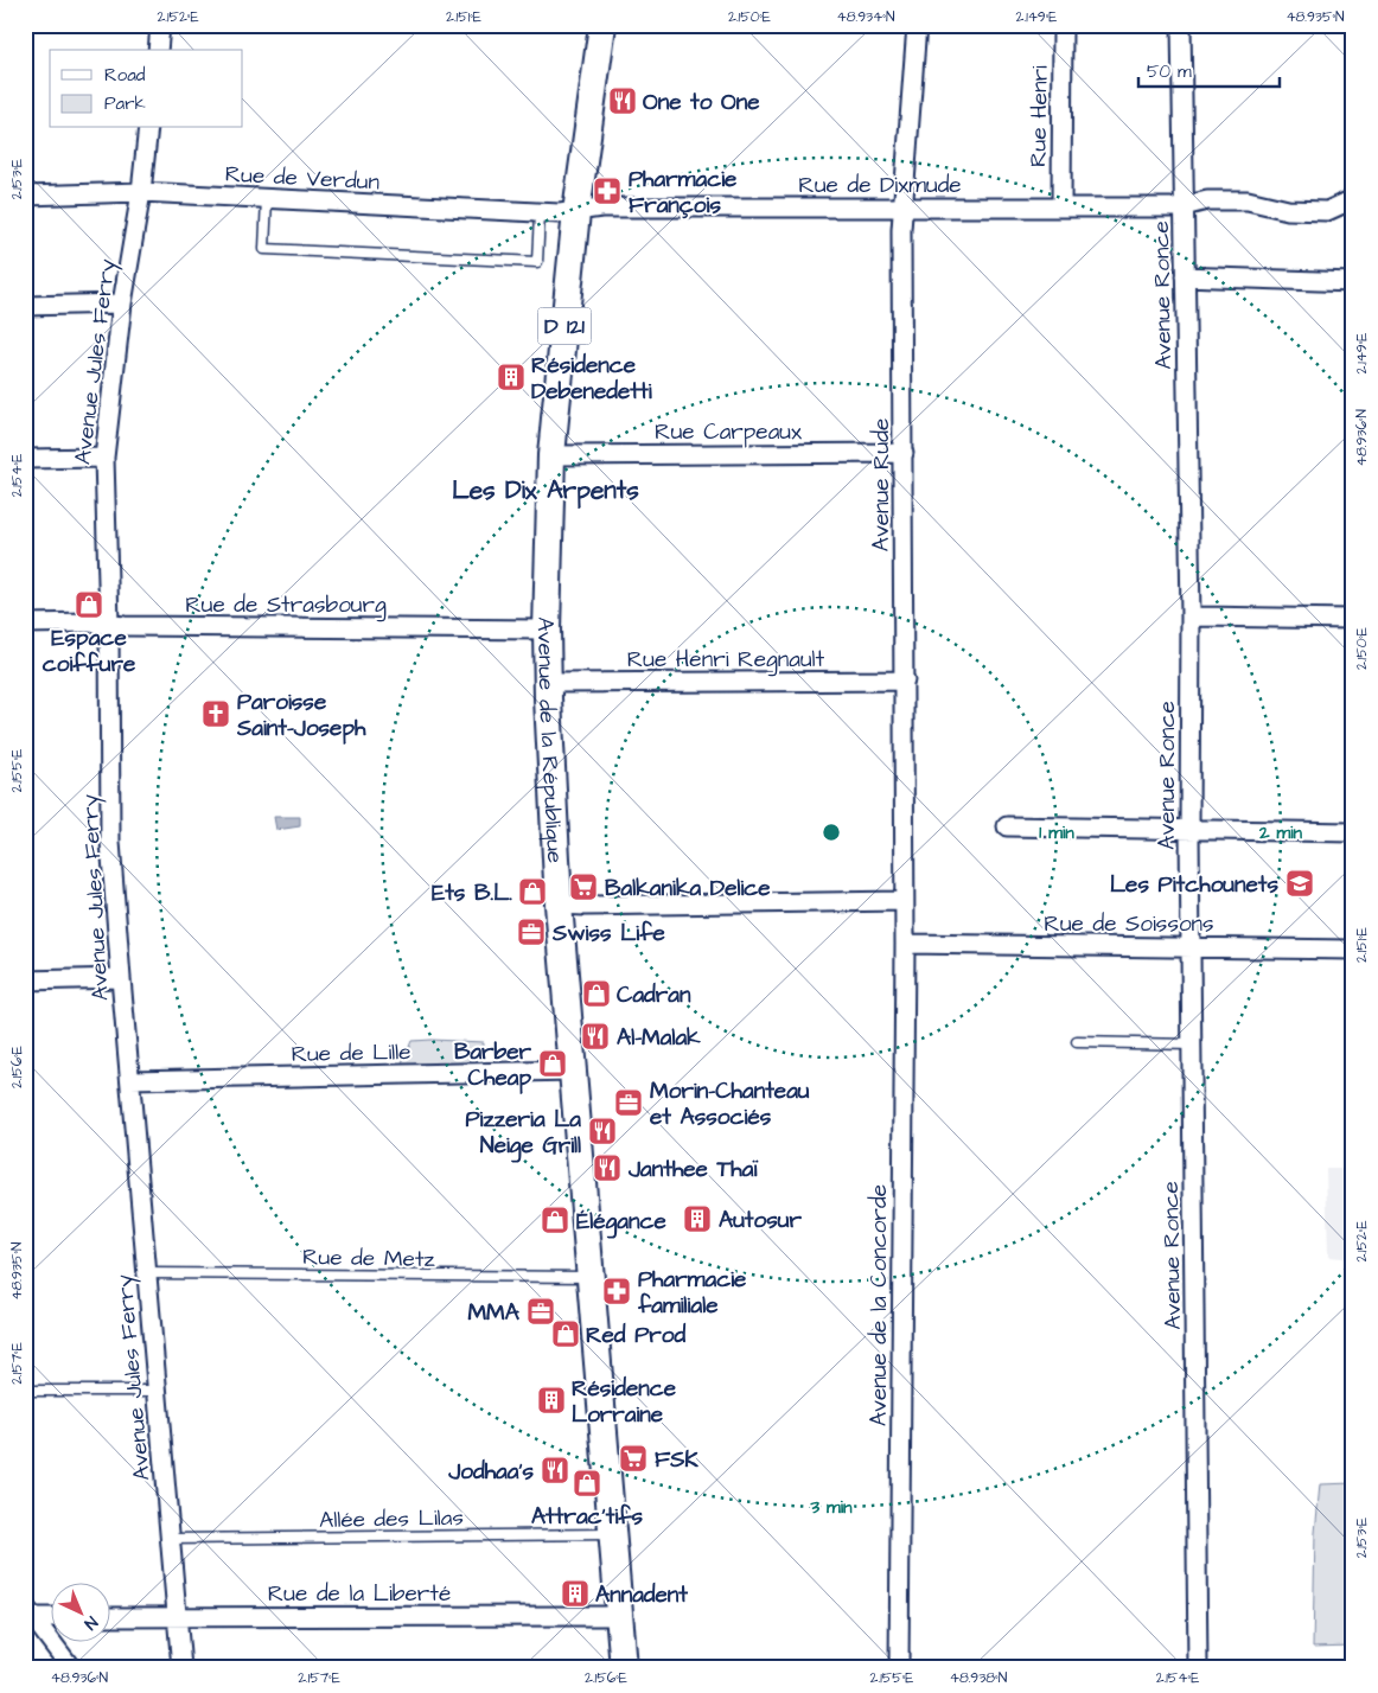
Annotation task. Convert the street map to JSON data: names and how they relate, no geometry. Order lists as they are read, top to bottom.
{
  "streets": {
    "main road": ["D 121", "Avenue de la République"],
    "street": [
      "Rue Henri",
      "Rue de Verdun",
      "Rue de Dixmude",
      "Avenue Ronce",
      "Avenue Jules Ferry",
      "Rue Carpeaux",
      "Avenue Rude",
      "Rue de Strasbourg",
      "Rue Henri Regnault",
      "Rue de Soissons",
      "Rue de Lille",
      "Avenue de la Concorde",
      "Rue de la Liberté"
    ],
    "lane": ["Rue de Metz", "Allée des Lilas"]
  },
  "crossings": [
    ["Rue Henri", "Rue de Dixmude"],
    ["Rue de Verdun", "Rue de Dixmude"],
    ["Rue de Verdun", "Avenue Jules Ferry"],
    ["Rue de Verdun", "Avenue de la République"],
    ["Rue de Dixmude", "Avenue Ronce"],
    ["Rue de Dixmude", "Avenue Rude"],
    ["Rue de Dixmude", "Avenue de la République"],
    ["Avenue Ronce", "Rue de Soissons"],
    ["Avenue Jules Ferry", "Rue de Strasbourg"],
    ["Avenue Jules Ferry", "Rue de Lille"],
    ["Avenue Jules Ferry", "Rue de Metz"],
    ["Avenue Jules Ferry", "Allée des Lilas"],
    ["Avenue Jules Ferry", "Rue de la Liberté"],
    ["Rue Carpeaux", "Avenue Rude"],
    ["Rue Carpeaux", "Avenue de la République"],
    ["Avenue Rude", "Rue Henri Regnault"],
    ["Avenue Rude", "Rue de Soissons"],
    ["Avenue Rude", "Avenue de la Concorde"],
    ["Rue de Strasbourg", "Avenue de la République"],
    ["Rue Henri Regnault", "Avenue de la République"],
    ["Avenue de la République", "Rue de Lille"],
    ["Avenue de la République", "Rue de Metz"],
    ["Avenue de la République", "Allée des Lilas"],
    ["Avenue de la République", "Rue de la Liberté"],
    ["Rue de Soissons", "Avenue de la Concorde"]
  ],
  "districts": ["Les Dix Arpents"],
  "places": {
    "restaurant": [
      "One to One",
      "Al-Malak",
      "Pizzeria La Neige Grill",
      "Janthee Thaï",
      "Jodhaa's"
    ],
    "pharmacy": ["Pharmacie François", "Pharmacie familiale"],
    "building": [
      "Résidence Debenedetti",
      "Autosur",
      "Résidence Lorraine",
      "Annadent"
    ],
    "shop": [
      "Espace coiffure",
      "Ets B.L.",
      "Cadran",
      "Barber Cheap",
      "Élégance",
      "Red Prod",
      "Attrac'tifs"
    ],
    "church": ["Paroisse Saint-Joseph"],
    "school or university": ["Les Pitchounets"],
    "supermarket": ["Balkanika Delice", "FSK"],
    "office": ["Swiss Life", "Morin-Chanteau et Associés", "MMA"]
  },
  "legend": ["Road", "Park"],
  "scale_bar": "50 m",
  "north": "bottom right",
  "coordinates": [
    "2.152°E",
    "2.151°E",
    "2.150°E",
    "48.934°N",
    "2.149°E",
    "48.935°N",
    "2.153°E",
    "48.936°N",
    "2.154°E",
    "2.155°E",
    "2.156°E",
    "2.157°E",
    "48.938°N"
  ],
  "rings": ["1 min", "2 min", "3 min"]
}
